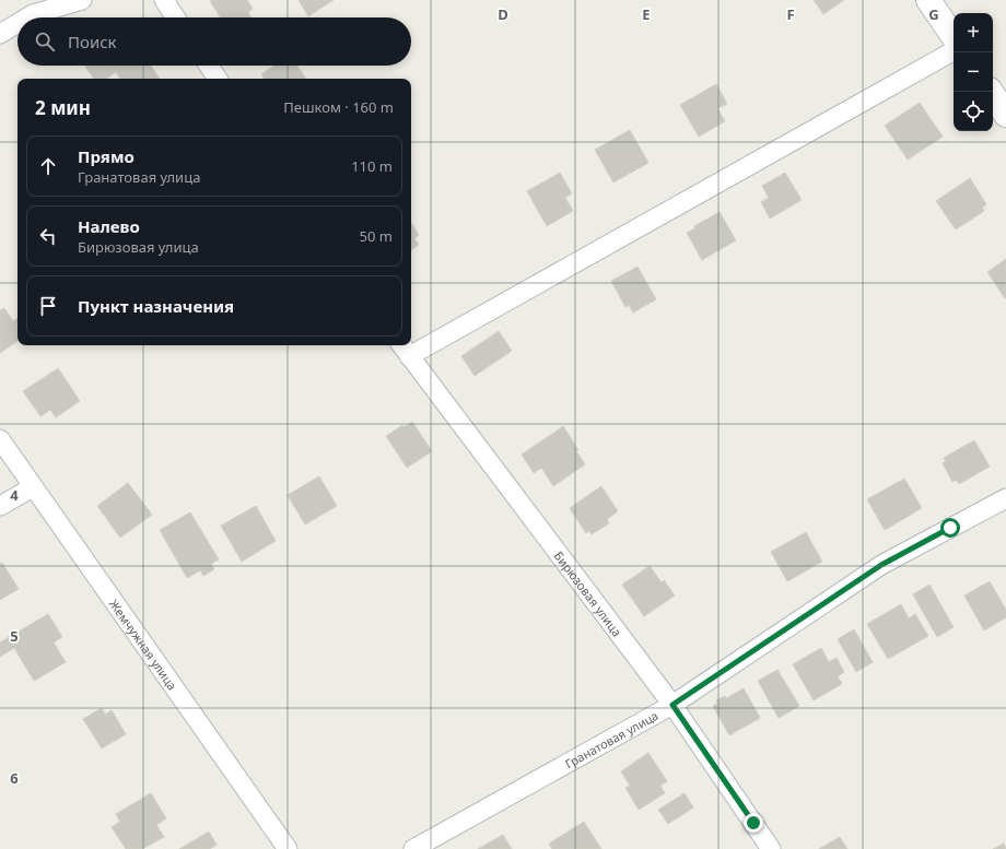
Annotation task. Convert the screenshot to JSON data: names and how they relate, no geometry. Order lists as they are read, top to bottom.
{
  "streets": {
    "street": ["Бирюзовая улица", "Жемчужная улица", "Гранатовая улица"]
  },
  "crossings": [
    ["Бирюзовая улица", "Гранатовая улица"]
  ],
  "page": {
    "map_buttons": ["+", "−"],
    "search": "Поиск",
    "heading": ["2 мин", "Пешком · 160 m"],
    "list": [
      ["Прямо", "Гранатовая улица", "110 m"],
      ["Налево", "Бирюзовая улица", "50 m"],
      "Пункт назначения"
    ]
  },
  "grid": {
    "columns": [
      "D",
      "E",
      "F",
      "G"
    ],
    "rows": ["4", "5", "6"]
  }
}
